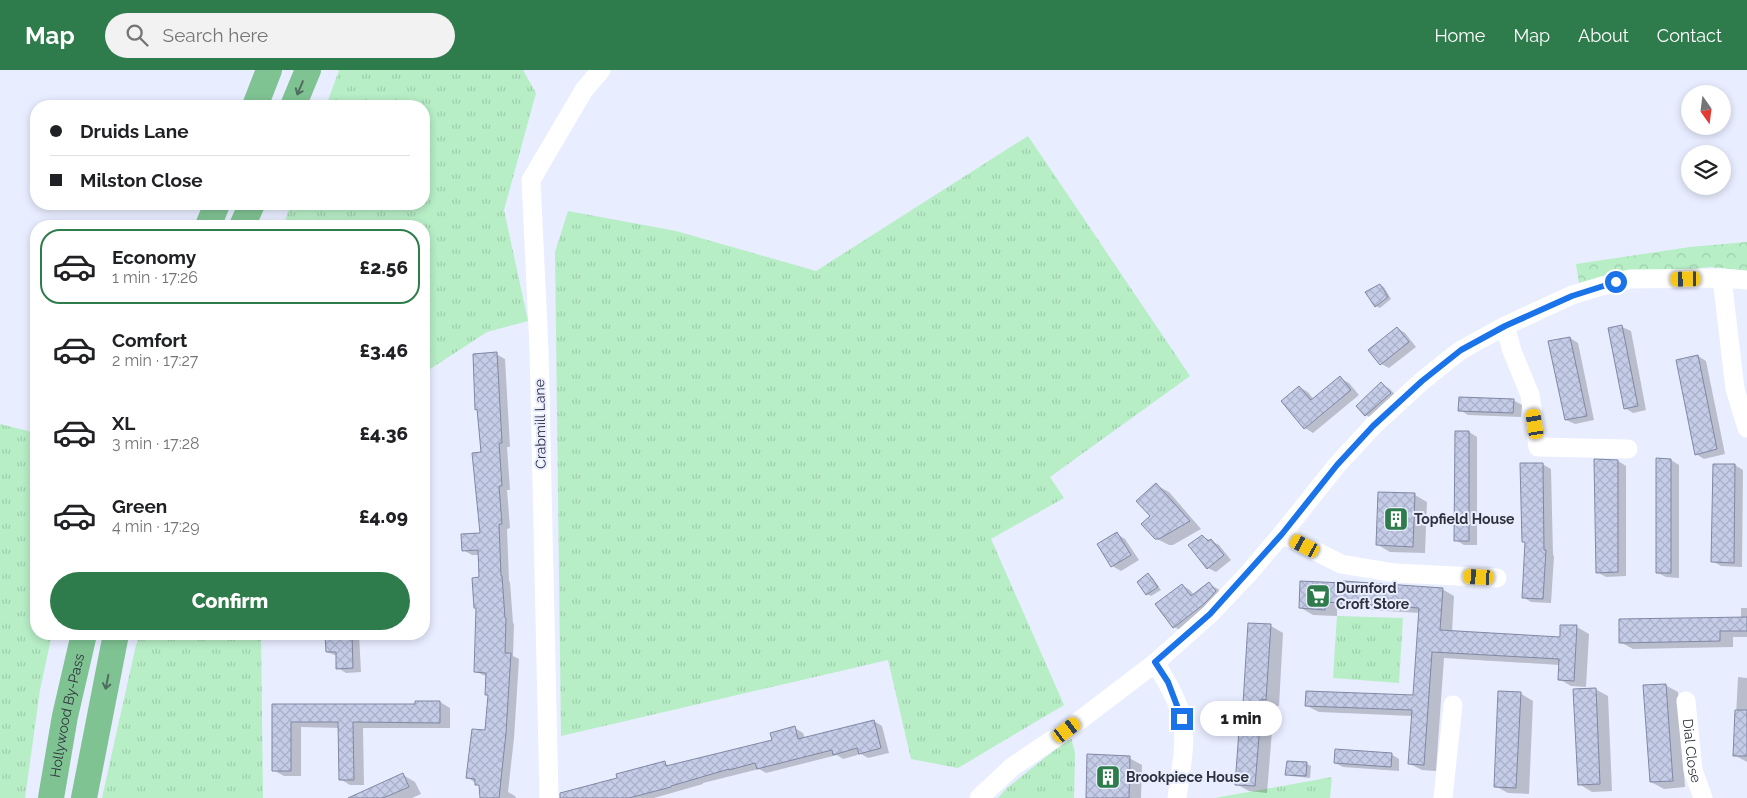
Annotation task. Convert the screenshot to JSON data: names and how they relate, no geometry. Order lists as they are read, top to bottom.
{
  "streets": {
    "highway": ["Hollywood By-Pass"],
    "street": ["Crabmill Lane", "Dial Close"]
  },
  "places": {
    "building": ["Topfield House", "Brookpiece House"],
    "supermarket": ["Durnford Croft Store"]
  },
  "north": "bottom",
  "page": {
    "header": "Map",
    "search": "Search here",
    "nav": [
      "Home",
      "Map",
      "About",
      "Contact"
    ],
    "banner": ["Druids Lane", "Milston Close"],
    "list": [
      {
        "name": "Economy",
        "note": "1 min · 17:26",
        "value": "£2.56"
      },
      {
        "name": "Comfort",
        "note": "2 min · 17:27",
        "value": "£3.46"
      },
      {
        "name": "XL",
        "note": "3 min · 17:28",
        "value": "£4.36"
      },
      {
        "name": "Green",
        "note": "4 min · 17:29",
        "value": "£4.09"
      }
    ],
    "buttons": "Confirm",
    "bubble": "1 min"
  }
}
